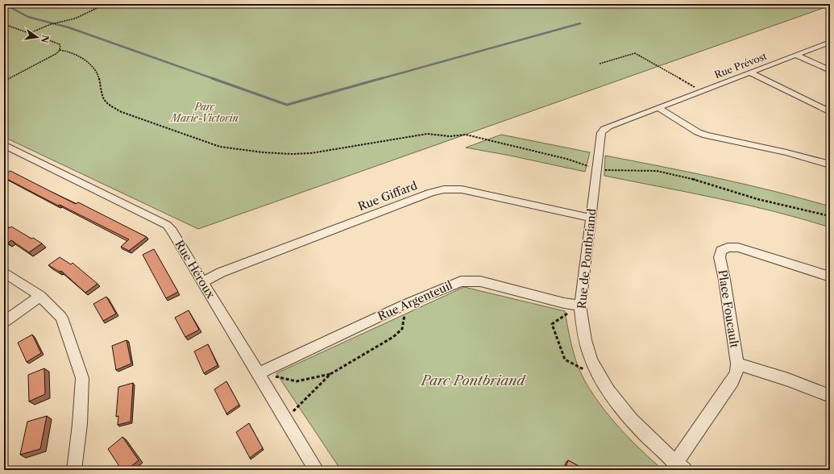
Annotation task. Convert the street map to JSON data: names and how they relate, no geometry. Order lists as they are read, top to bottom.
{
  "streets": {
    "street": [
      "Rue Prévost",
      "Rue Giffard",
      "Rue de Pontbriand",
      "Rue Héroux",
      "Rue Argenteuil",
      "Place Foucault"
    ]
  },
  "crossings": [
    ["Rue Prévost", "Rue de Pontbriand"],
    ["Rue Giffard", "Rue de Pontbriand"],
    ["Rue Giffard", "Rue Héroux"],
    ["Rue de Pontbriand", "Rue Argenteuil"],
    ["Rue de Pontbriand", "Place Foucault"],
    ["Rue Héroux", "Rue Argenteuil"]
  ],
  "parks": ["Parc Marie-Victorin", "Parc Pontbriand"],
  "north": "right"
}
